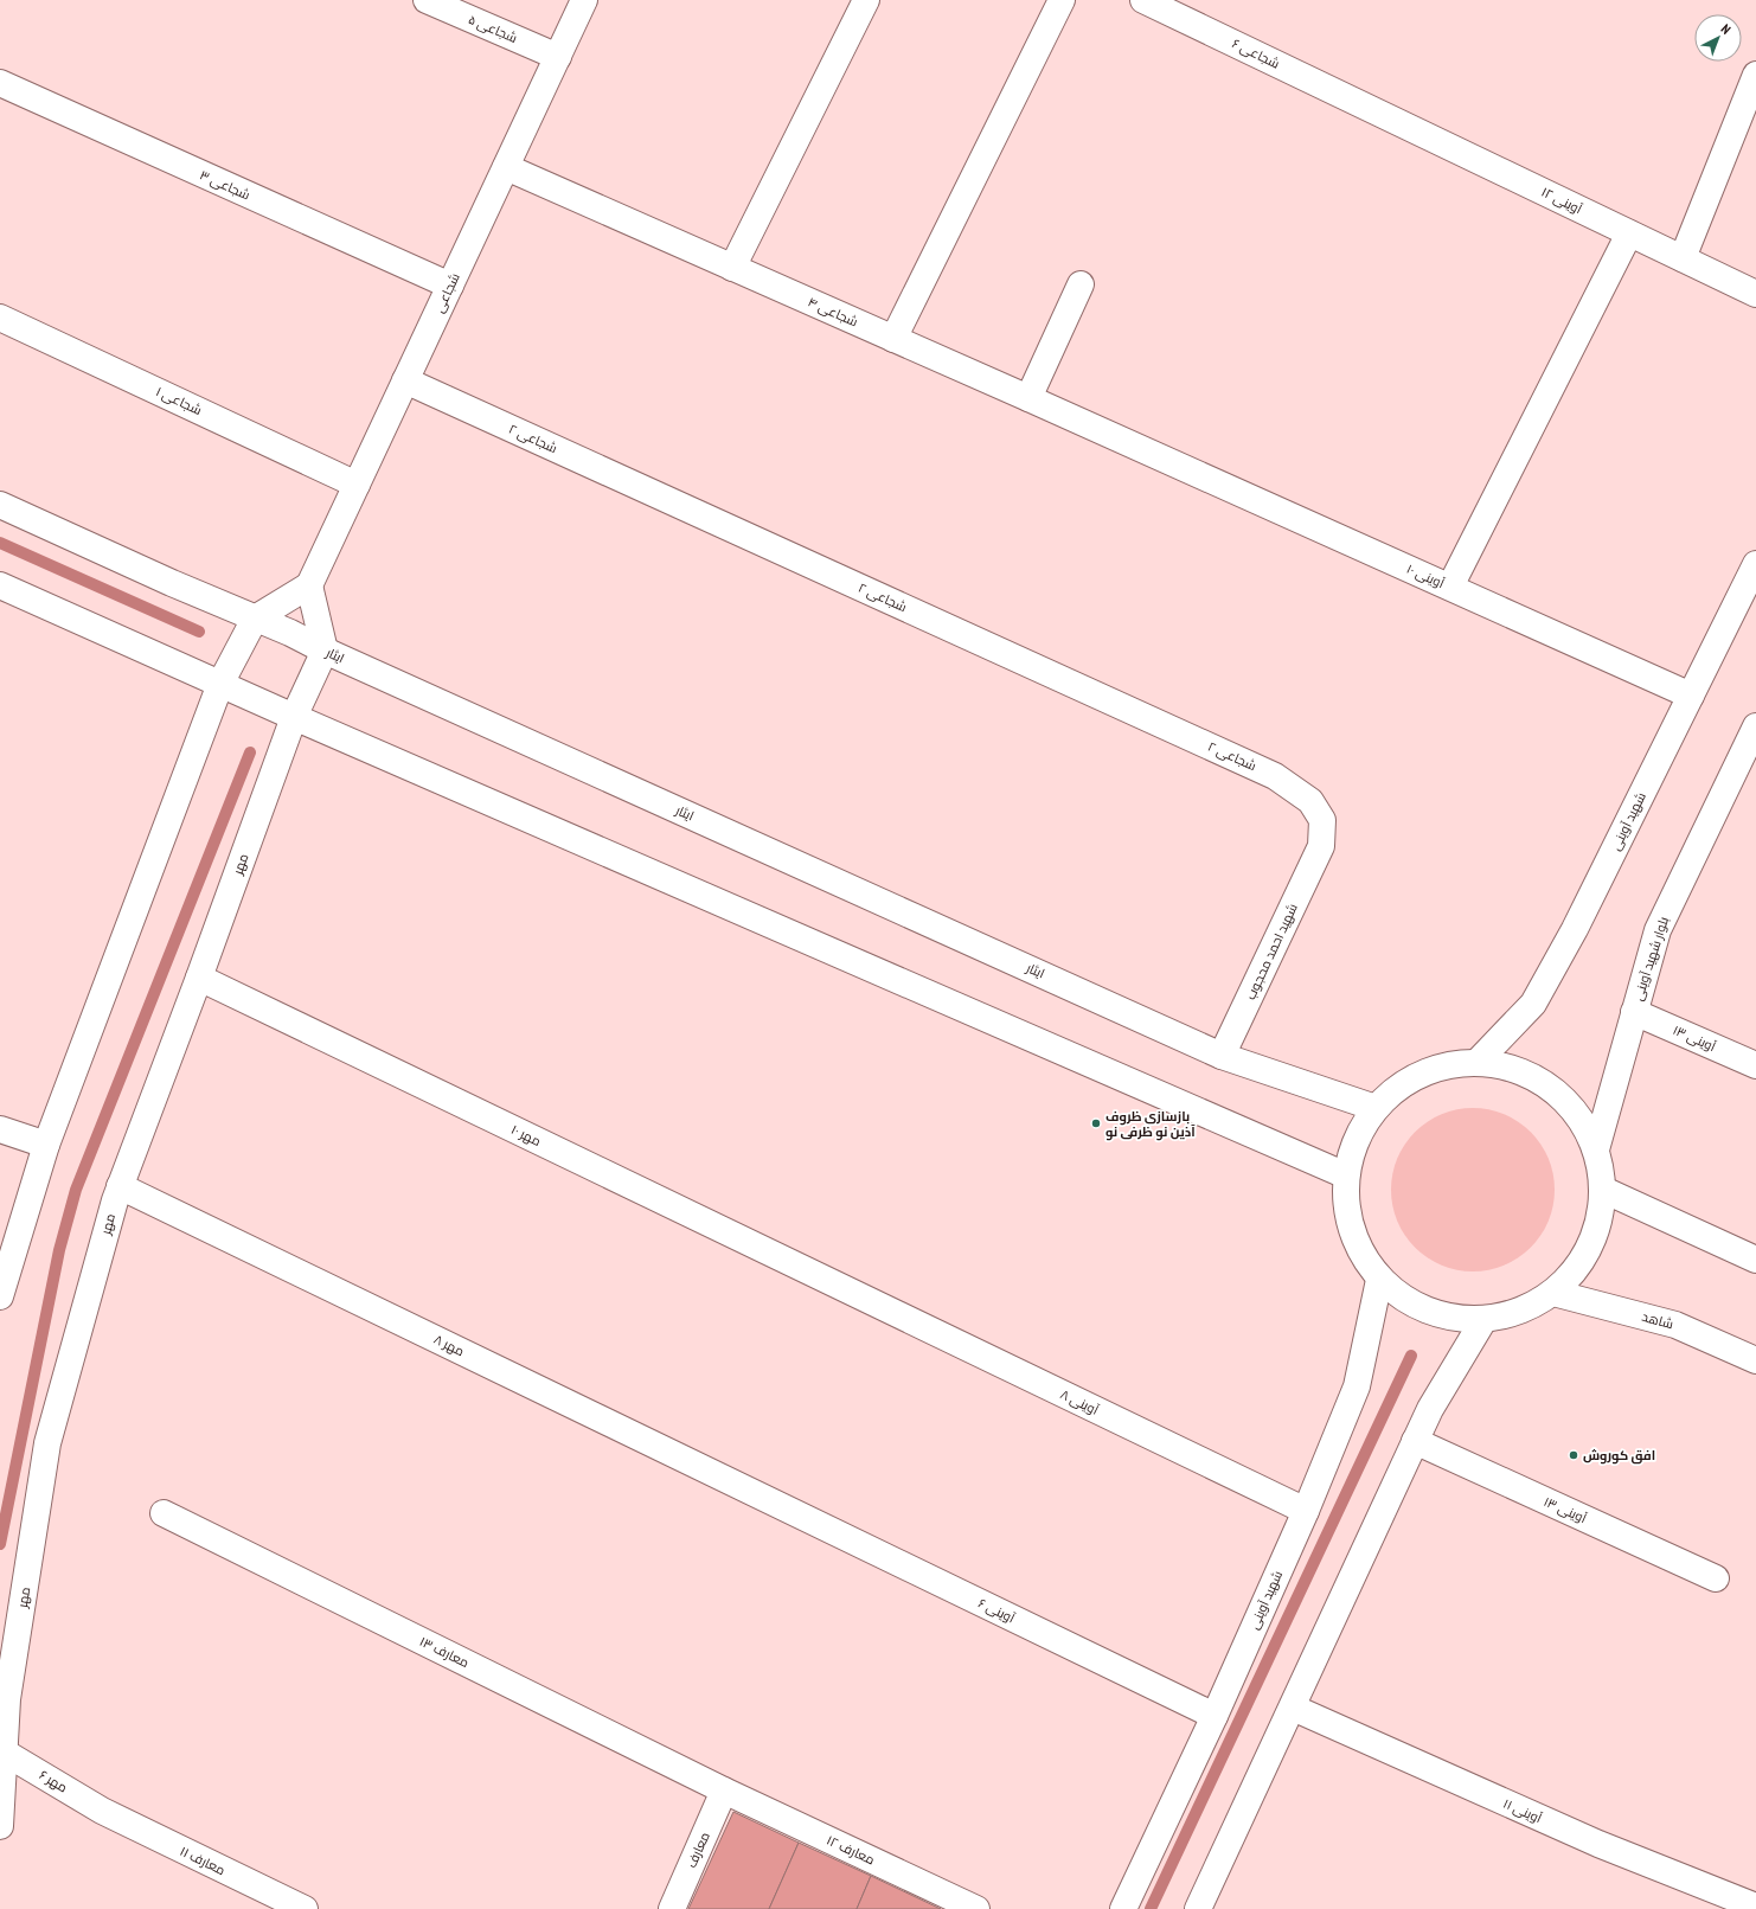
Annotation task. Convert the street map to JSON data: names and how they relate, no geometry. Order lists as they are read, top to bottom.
{
  "streets": {
    "street": [
      "شجاعی ۵",
      "شجاعی ۶",
      "شجاعی ۳",
      "۱۲ آوینی",
      "شجاعی",
      "شجاعی ۴",
      "شجاعی ۱",
      "شجاعی ۲",
      "۱۰ آوینی",
      "ایثار",
      "شهید آوینی",
      "مهر",
      "شهید احمد محجوب",
      "بلوار شهید آوینی",
      "آوینی ۱۳",
      "مهر ۱۰",
      "شاهد",
      "مهر ۸",
      "۸ آوینی",
      "۱۳ آوینی",
      "۶ آوینی",
      "معارف ۱۳",
      "مهر ۶",
      "۱۱ آوینی",
      "معارف",
      "معارف ۱۲",
      "معارف ۱۱"
    ]
  },
  "crossings": [
    ["شجاعی ۵", "شجاعی"],
    ["شجاعی ۶", "۱۲ آوینی"],
    ["شجاعی ۳", "شجاعی"],
    ["شجاعی", "شجاعی ۴"],
    ["شجاعی", "شجاعی ۱"],
    ["شجاعی", "شجاعی ۲"],
    ["شجاعی ۴", "۱۰ آوینی"],
    ["شجاعی ۲", "شهید احمد محجوب"],
    ["۱۰ آوینی", "شهید آوینی"],
    ["ایثار", "مهر"],
    ["ایثار", "شهید احمد محجوب"],
    ["شهید آوینی", "۸ آوینی"],
    ["شهید آوینی", "۶ آوینی"],
    ["مهر", "مهر ۱۰"],
    ["مهر", "مهر ۸"],
    ["مهر", "مهر ۶"],
    ["بلوار شهید آوینی", "آوینی ۱۳"],
    ["مهر ۱۰", "۸ آوینی"],
    ["مهر ۸", "۶ آوینی"],
    ["معارف ۱۳", "معارف"],
    ["معارف ۱۳", "معارف ۱۲"],
    ["مهر ۶", "معارف ۱۱"],
    ["معارف", "معارف ۱۲"]
  ],
  "places": ["بازسازی ظروف آذین نو ظرفی نو", "افق کوروش"],
  "north": "top right"
}
